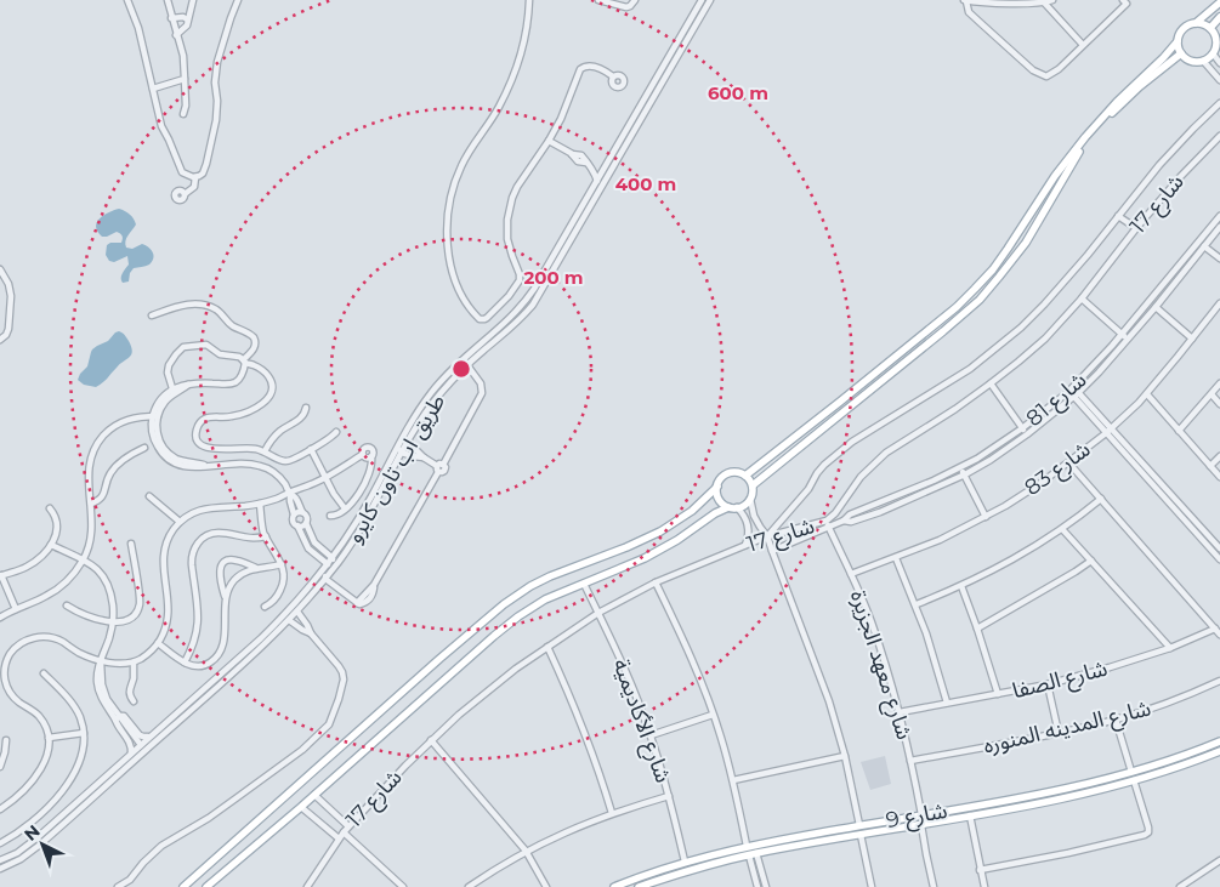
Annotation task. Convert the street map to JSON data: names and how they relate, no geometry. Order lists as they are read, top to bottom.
{
  "streets": {
    "main road": ["شارع 9"],
    "street": [
      "شارع 17",
      "شارع 81",
      "طريق اب تاون كايرو",
      "شارع 83",
      "شارع معهد الجزيرة",
      "شارع الصفا",
      "شارع الأكاديمية",
      "شارع المدينه المنوره"
    ]
  },
  "crossings": [
    ["شارع 17", "شارع معهد الجزيرة"],
    ["شارع 17", "شارع الأكاديمية"],
    ["شارع 81", "شارع معهد الجزيرة"],
    ["شارع 83", "شارع معهد الجزيرة"],
    ["شارع معهد الجزيرة", "شارع الصفا"],
    ["شارع معهد الجزيرة", "شارع المدينه المنوره"],
    ["شارع معهد الجزيرة", "شارع 9"],
    ["شارع الأكاديمية", "شارع 9"]
  ],
  "north": "top left",
  "rings": ["600 m", "400 m", "200 m"]
}
